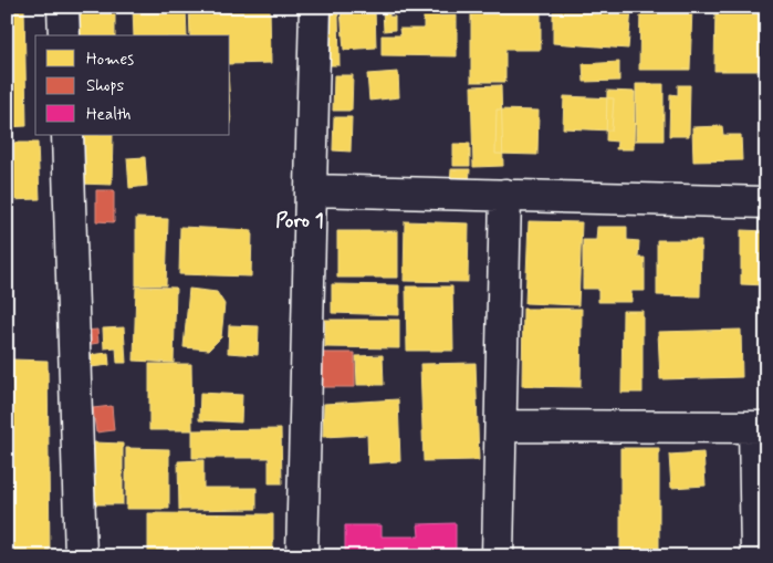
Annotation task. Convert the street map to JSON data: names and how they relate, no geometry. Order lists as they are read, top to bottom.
{
  "districts": ["Poro 1"],
  "legend": ["Homes", "Shops", "Health"]
}
